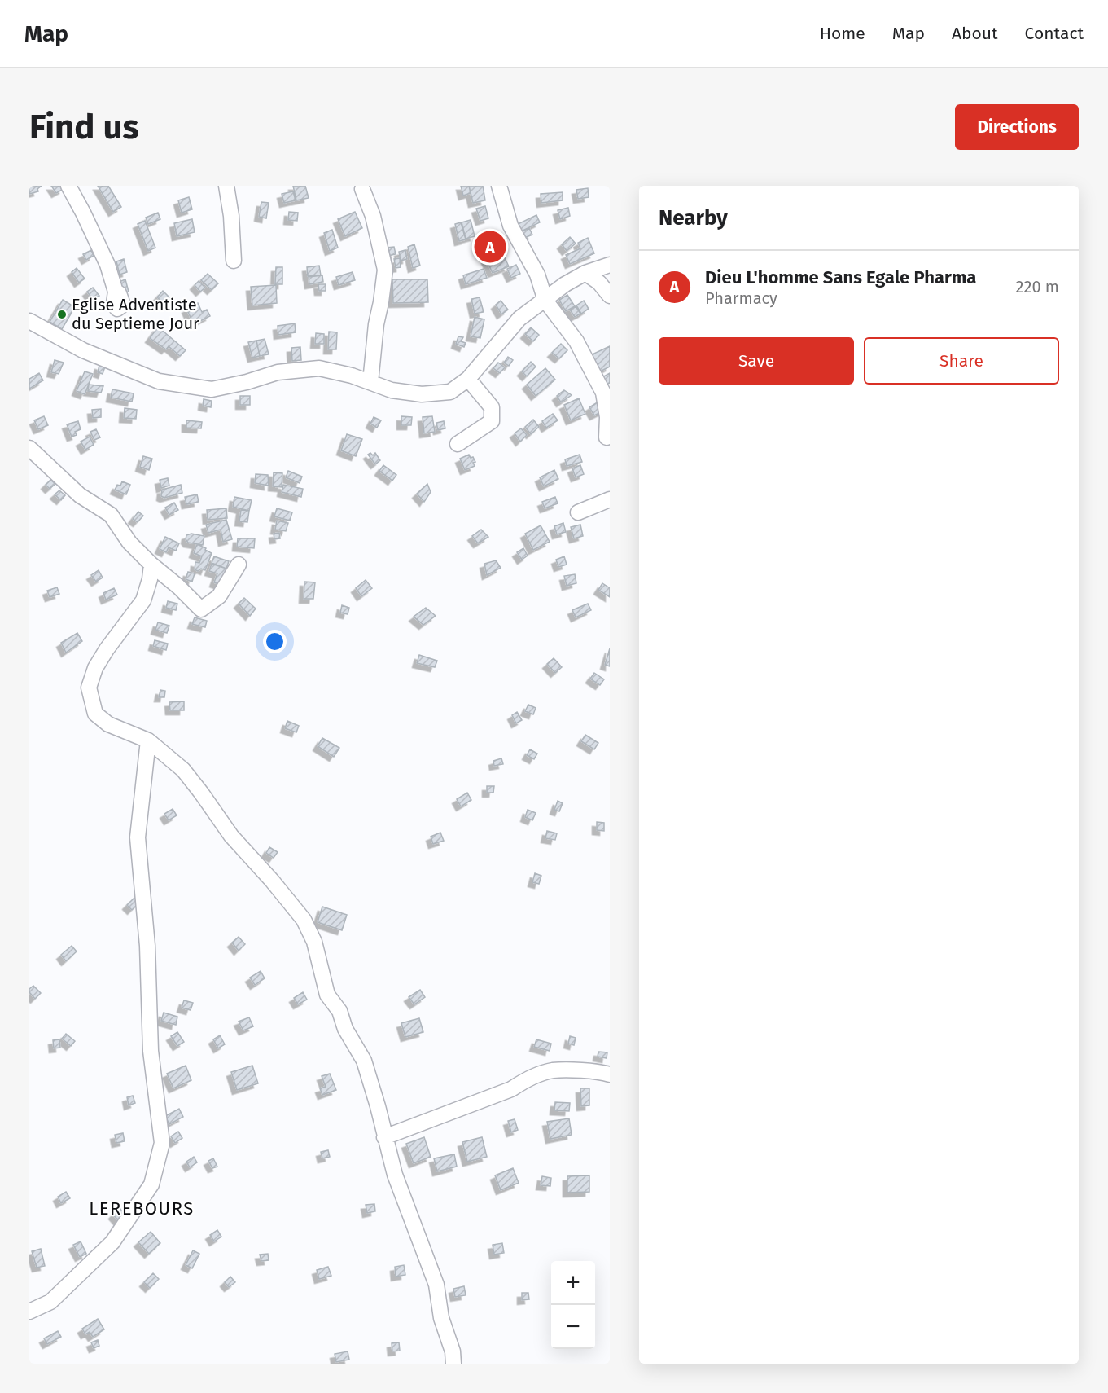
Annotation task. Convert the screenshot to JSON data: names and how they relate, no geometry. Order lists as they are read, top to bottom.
{
  "districts": ["LEREBOURS"],
  "places": ["Eglise Adventiste du Septieme Jour"],
  "page": {
    "header": "Map",
    "nav": [
      "Home",
      "Map",
      "About",
      "Contact"
    ],
    "buttons": [
      "Directions",
      ["Save", "Share"]
    ],
    "title": "Find us",
    "heading": "Nearby",
    "pins": "A",
    "list": [
      {
        "mark": "A",
        "name": "Dieu L'homme Sans Egale Pharma",
        "note": "Pharmacy",
        "value": "220 m"
      }
    ],
    "map_buttons": ["+", "−"]
  }
}
